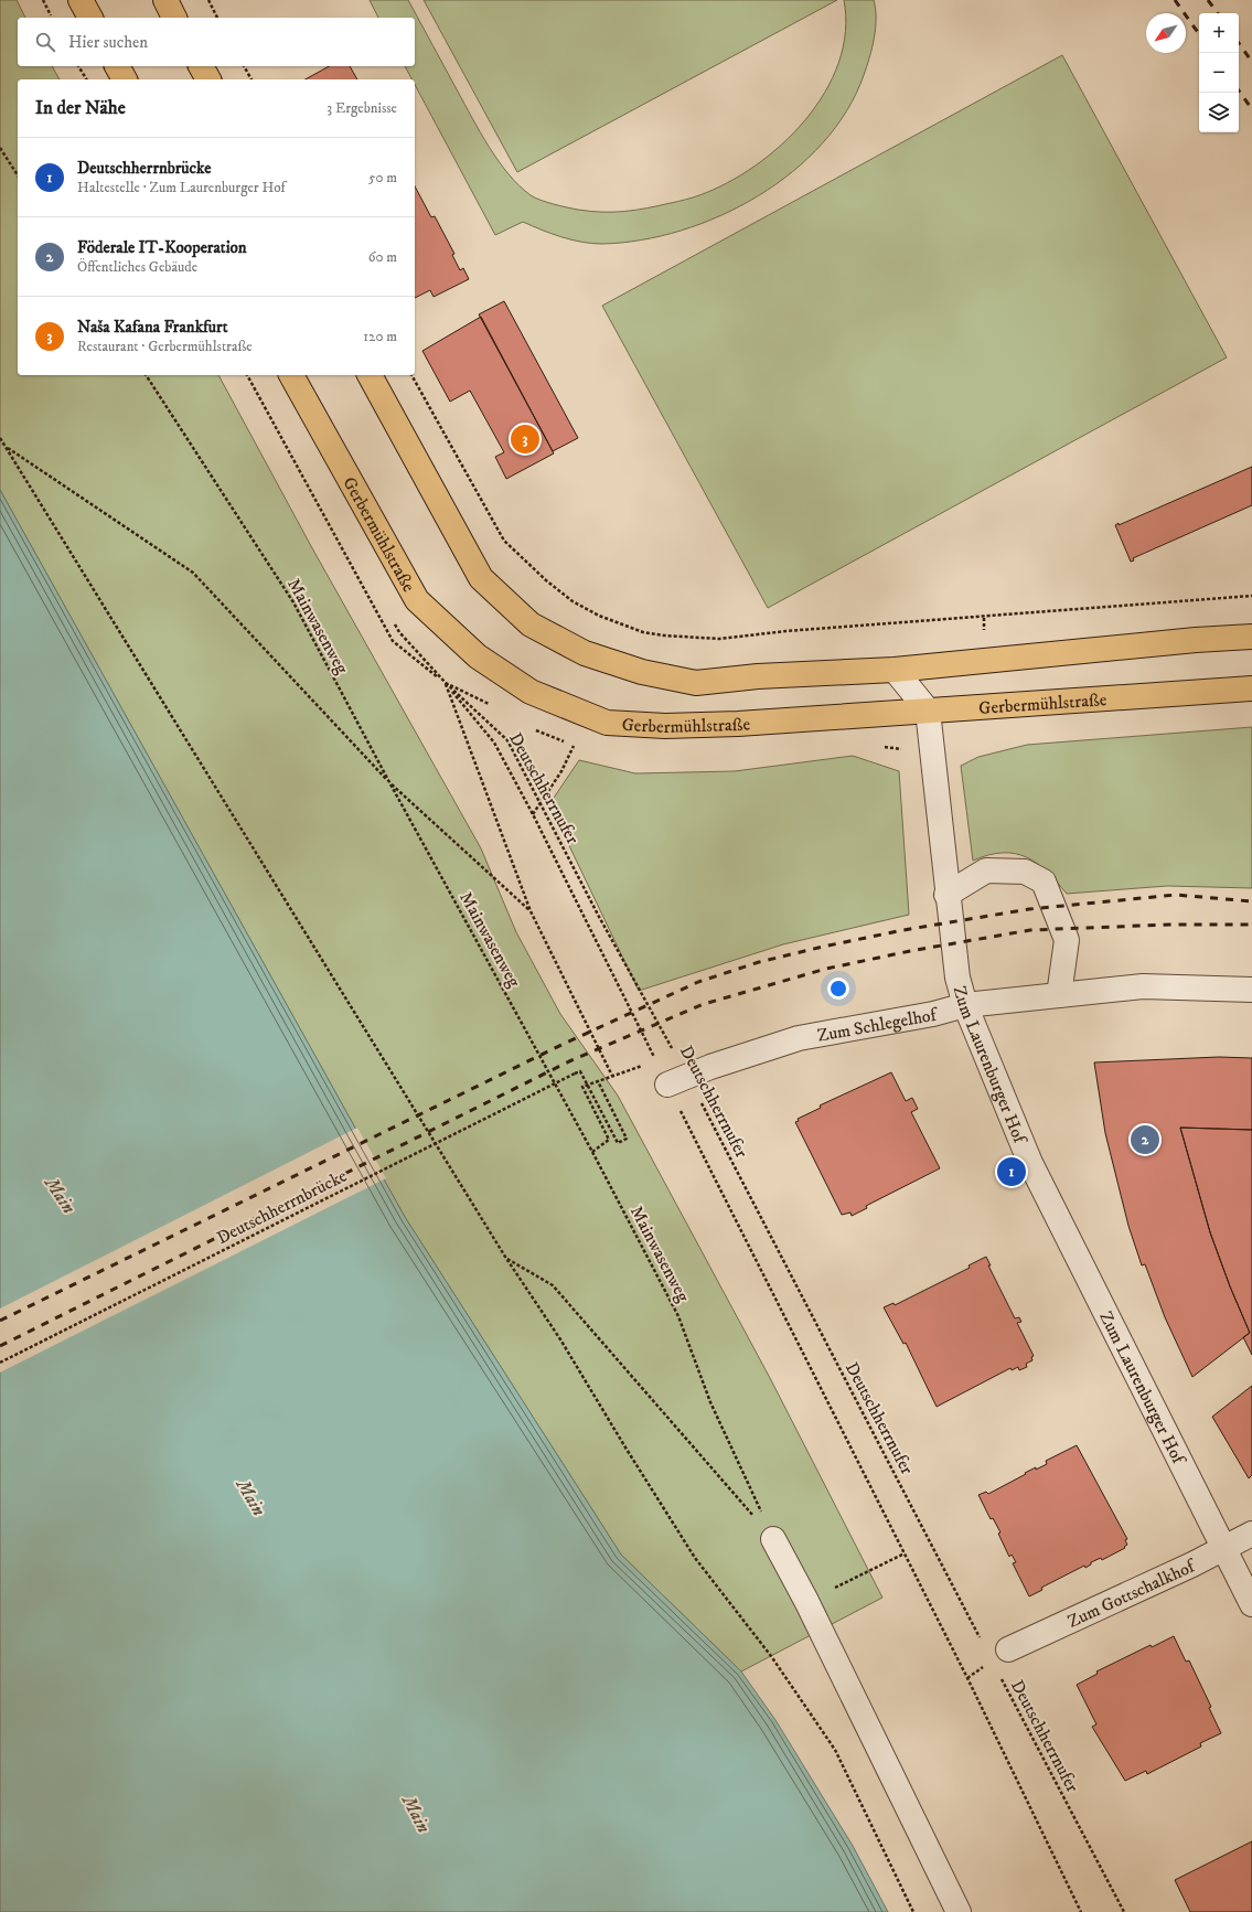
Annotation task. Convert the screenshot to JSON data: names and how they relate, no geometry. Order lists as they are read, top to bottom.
{
  "streets": {
    "main road": ["Gerbermühlstraße"],
    "street": ["Zum Schlegelhof", "Zum Laurenburger Hof", "Zum Gottschalkhof"],
    "path": ["Mainwasenweg", "Deutschherrnufer", "Deutschherrnbrücke"]
  },
  "crossings": [
    ["Gerbermühlstraße", "Zum Laurenburger Hof"],
    ["Deutschherrnufer", "Zum Schlegelhof"],
    ["Zum Schlegelhof", "Zum Laurenburger Hof"],
    ["Zum Laurenburger Hof", "Zum Gottschalkhof"]
  ],
  "water": ["Main"],
  "north": "bottom left",
  "page": {
    "map_buttons": ["+", "−"],
    "search": "Hier suchen",
    "heading": ["In der Nähe", "3 Ergebnisse"],
    "list": [
      {
        "mark": "1",
        "name": "Deutschherrnbrücke",
        "note": "Haltestelle · Zum Laurenburger Hof",
        "value": "50 m"
      },
      {
        "mark": "2",
        "name": "Föderale IT-Kooperation",
        "note": "Öffentliches Gebäude",
        "value": "60 m"
      },
      {
        "mark": "3",
        "name": "Naša Kafana Frankfurt",
        "note": "Restaurant · Gerbermühlstraße",
        "value": "120 m"
      }
    ],
    "pins": ["3", "2", "1"]
  }
}
